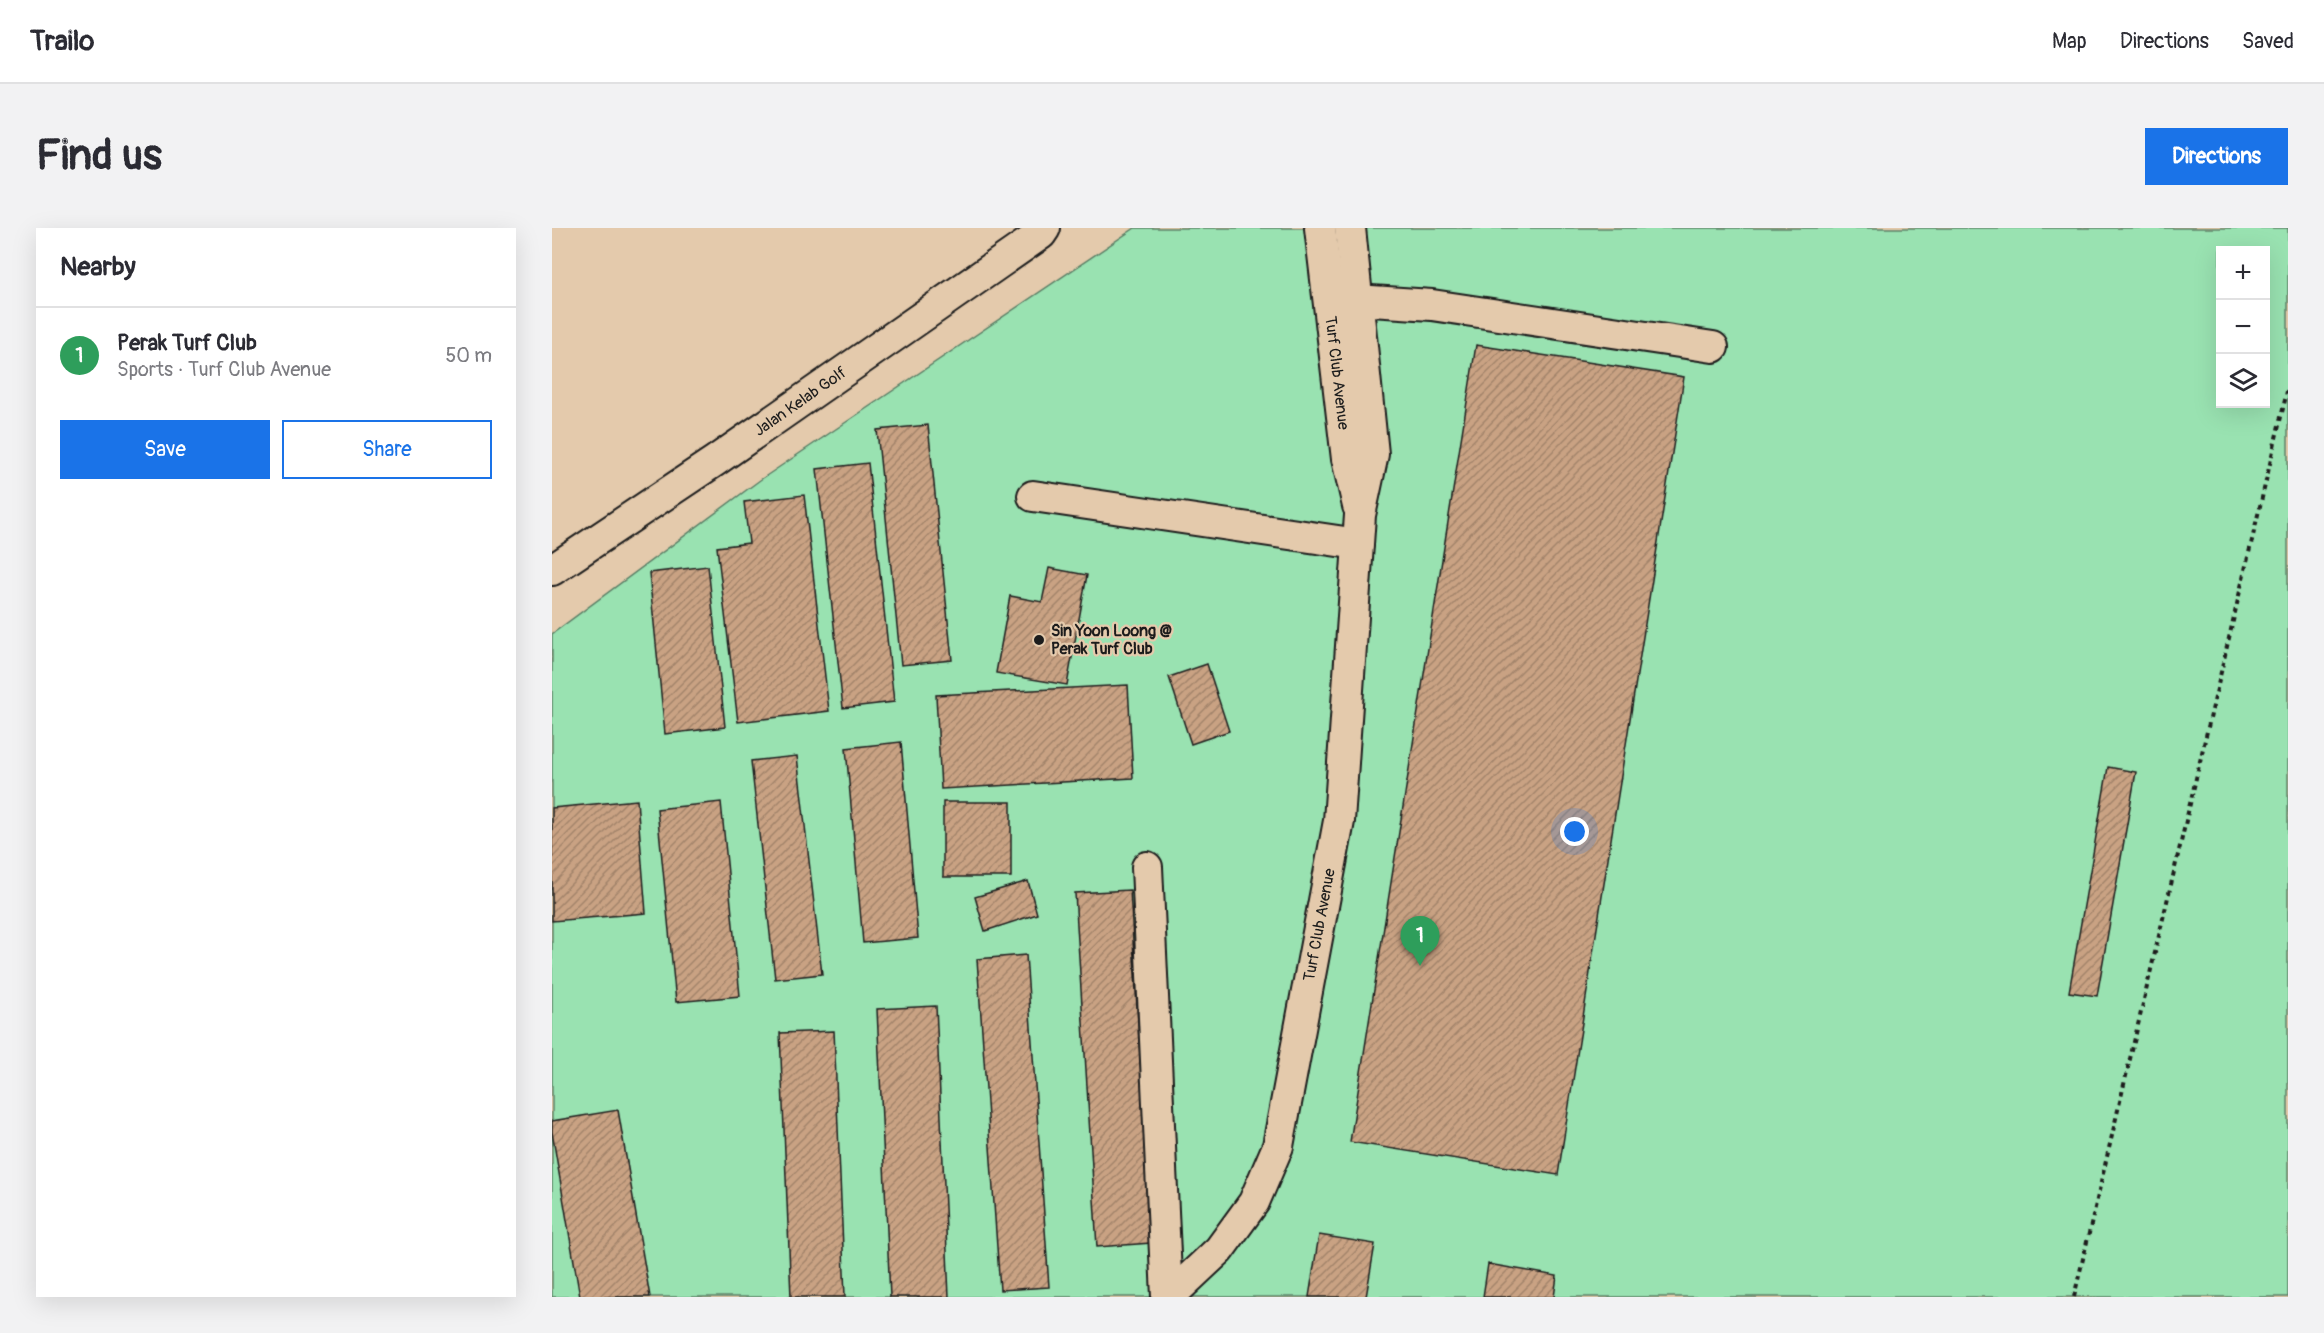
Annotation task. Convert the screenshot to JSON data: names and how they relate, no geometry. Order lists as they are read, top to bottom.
{
  "streets": {
    "street": ["Turf Club Avenue", "Jalan Kelab Golf"]
  },
  "places": ["Sin Yoon Loong @ Perak Turf Club"],
  "page": {
    "header": "Trailo",
    "nav": ["Map", "Directions", "Saved"],
    "buttons": [
      "Directions",
      ["Save", "Share"]
    ],
    "title": "Find us",
    "heading": "Nearby",
    "map_buttons": ["+", "−"],
    "list": [
      {
        "mark": "1",
        "name": "Perak Turf Club",
        "note": "Sports · Turf Club Avenue",
        "value": "50 m"
      }
    ],
    "pins": "1"
  }
}
